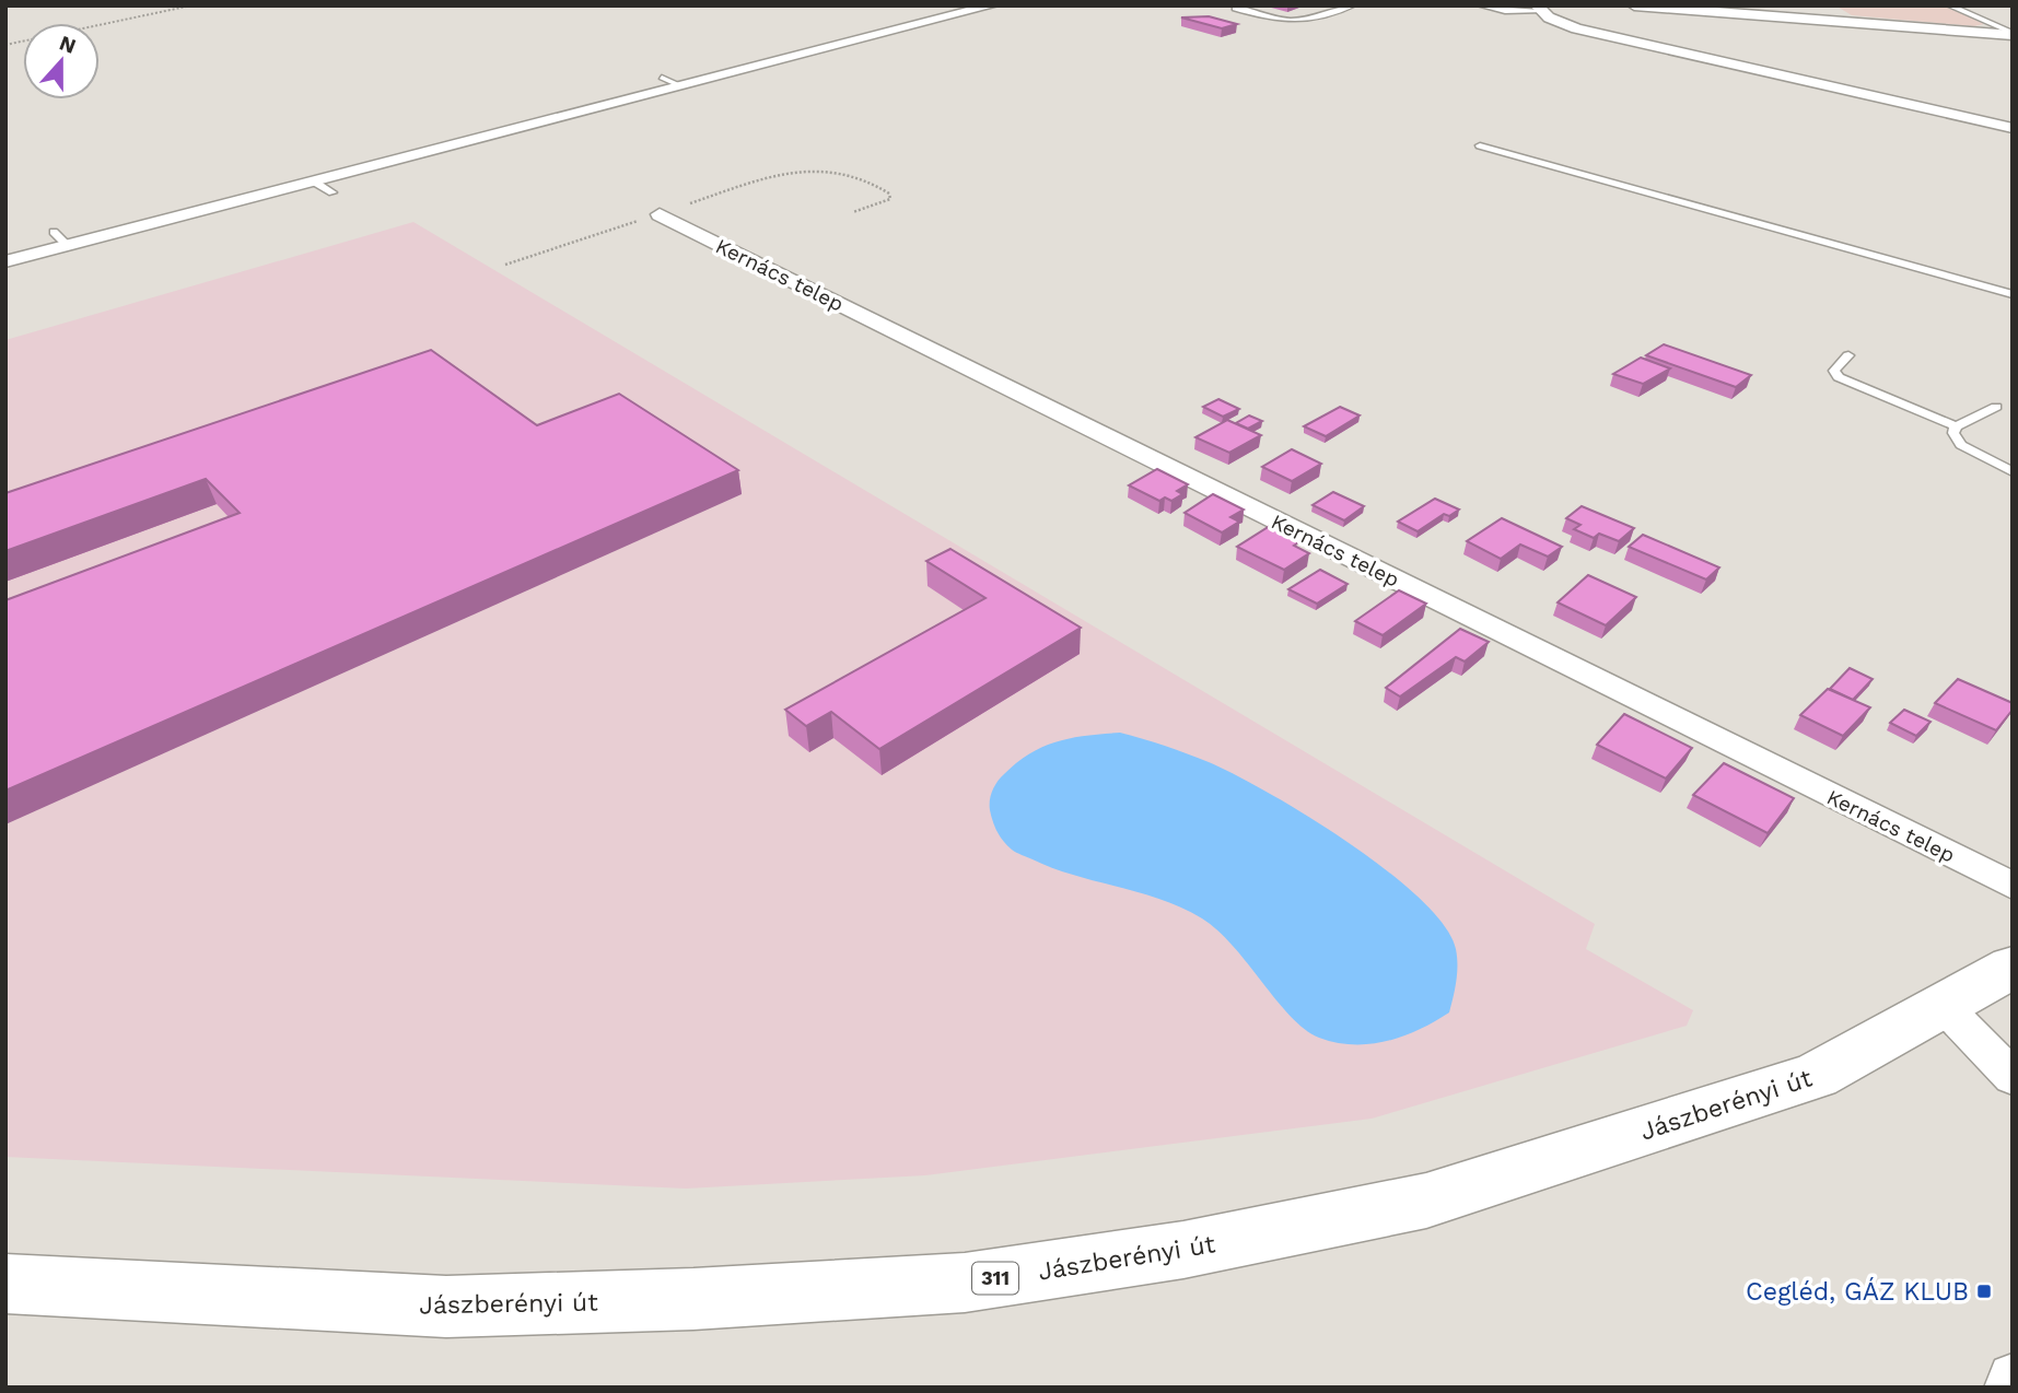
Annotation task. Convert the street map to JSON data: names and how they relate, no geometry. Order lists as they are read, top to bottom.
{
  "streets": {
    "main road": ["Jászberényi út", "311"],
    "street": ["Kernács telep"]
  },
  "places": {
    "transit": ["Cegléd, GÁZ KLUB"]
  },
  "north": "top"
}
